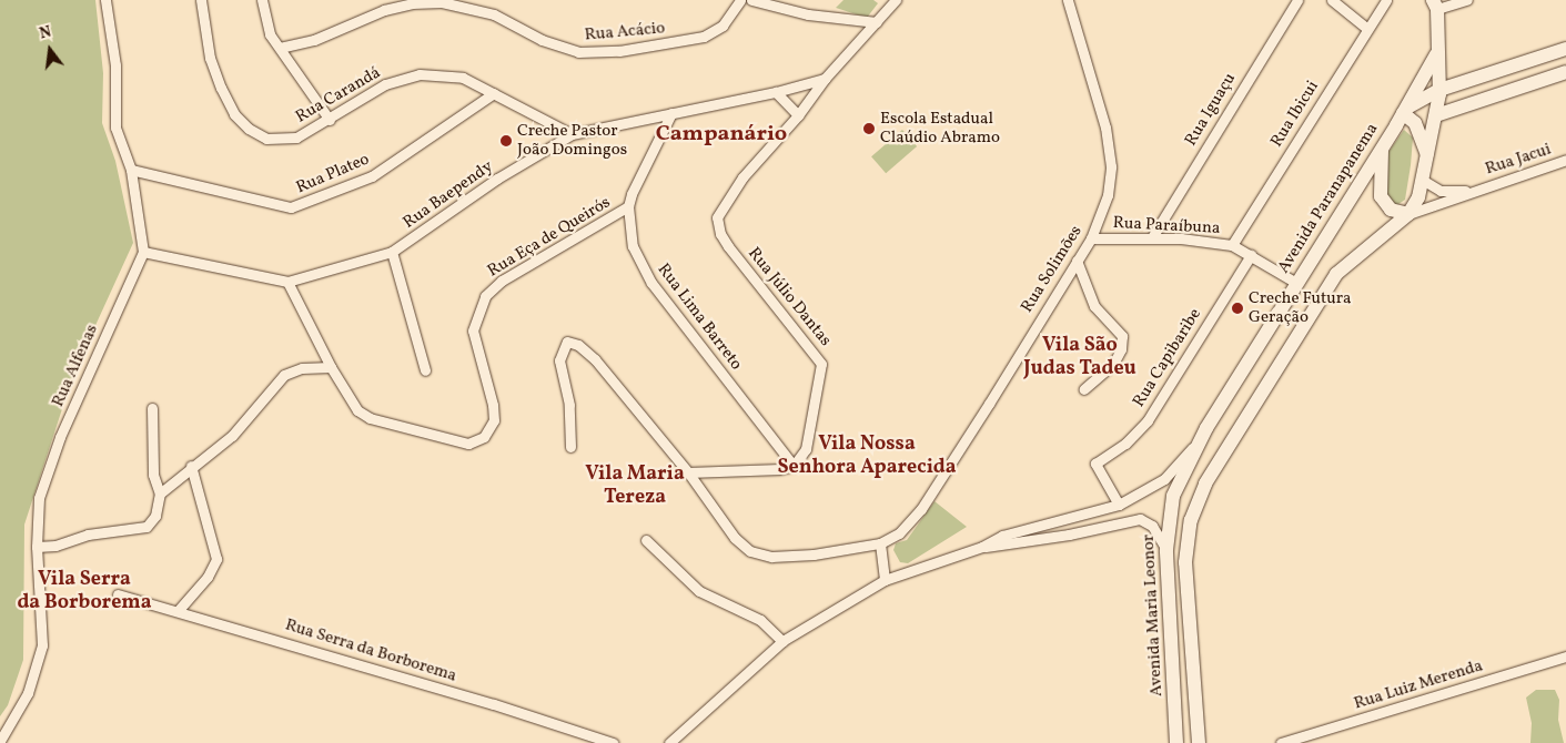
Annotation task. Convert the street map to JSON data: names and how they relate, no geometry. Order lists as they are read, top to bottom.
{
  "streets": {
    "street": [
      "Rua Acácio",
      "Rua Carandá",
      "Rua Iguaçu",
      "Rua Ibicui",
      "Rua Jacui",
      "Rua Plateo",
      "Rua Baependy",
      "Avenida Paranapanema",
      "Rua Paraíbuna",
      "Rua Eça de Queirós",
      "Rua Solimões",
      "Rua Júlio Dantas",
      "Rua Lima Barreto",
      "Rua Capibaribe",
      "Rua Alfenas",
      "Avenida Maria Leonor",
      "Rua Serra da Borborema",
      "Rua Luiz Merenda"
    ]
  },
  "crossings": [
    ["Rua Carandá", "Rua Plateo"],
    ["Rua Carandá", "Rua Baependy"],
    ["Rua Iguaçu", "Rua Paraíbuna"],
    ["Rua Ibicui", "Rua Paraíbuna"],
    ["Rua Baependy", "Rua Eça de Queirós"],
    ["Rua Baependy", "Rua Júlio Dantas"],
    ["Rua Baependy", "Rua Lima Barreto"],
    ["Rua Baependy", "Rua Alfenas"],
    ["Avenida Paranapanema", "Rua Paraíbuna"],
    ["Avenida Paranapanema", "Rua Capibaribe"],
    ["Avenida Paranapanema", "Avenida Maria Leonor"],
    ["Rua Paraíbuna", "Rua Solimões"],
    ["Rua Paraíbuna", "Rua Capibaribe"],
    ["Rua Eça de Queirós", "Rua Lima Barreto"],
    ["Rua Júlio Dantas", "Rua Lima Barreto"]
  ],
  "districts": [
    "Campanário",
    "Vila São Judas Tadeu",
    "Vila Nossa Senhora Aparecida",
    "Vila Maria Tereza",
    "Vila Serra da Borborema"
  ],
  "places": ["Escola Estadual Claúdio Abramo", "Creche Pastor João Domingos", "Creche Futura Geração"],
  "north": "top"
}
